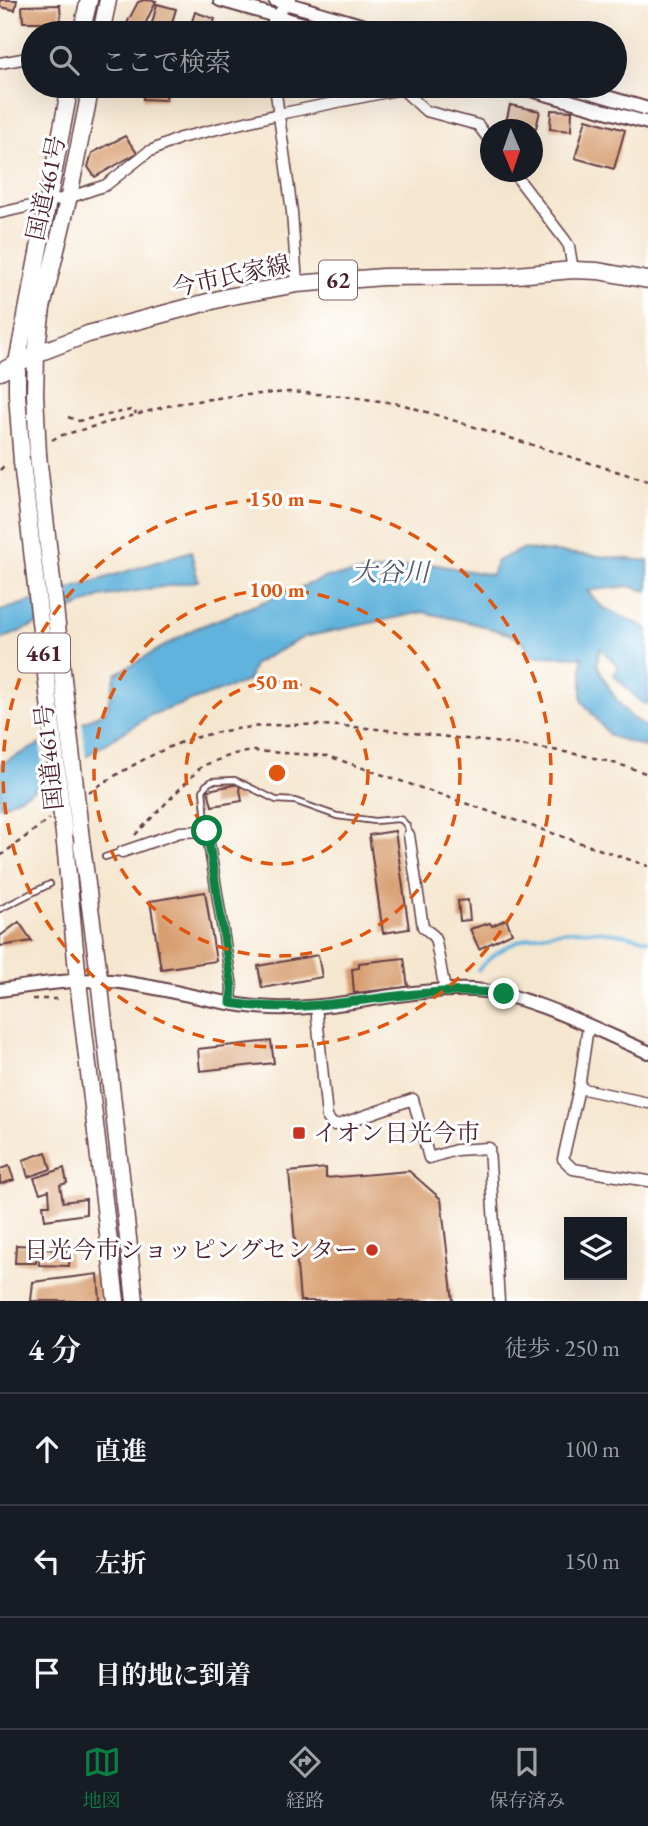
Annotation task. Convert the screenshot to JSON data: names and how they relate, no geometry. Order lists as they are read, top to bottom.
{
  "streets": {
    "main road": [
      "国道461号",
      "今市氏家線",
      "62",
      "461"
    ]
  },
  "crossings": [
    ["国道461号", "今市氏家線"]
  ],
  "water": ["大谷川"],
  "places": {
    "transit": ["イオン日光今市"],
    "other": ["日光今市ショッピングセンター"]
  },
  "north": "bottom",
  "page": {
    "search": "ここで検索",
    "heading": ["4 分", "徒歩 · 250 m"],
    "list": [
      ["直進", "100 m"],
      ["左折", "150 m"],
      "目的地に到着"
    ],
    "nav": ["地図", "経路", "保存済み"]
  },
  "rings": ["150 m", "100 m", "50 m"]
}
